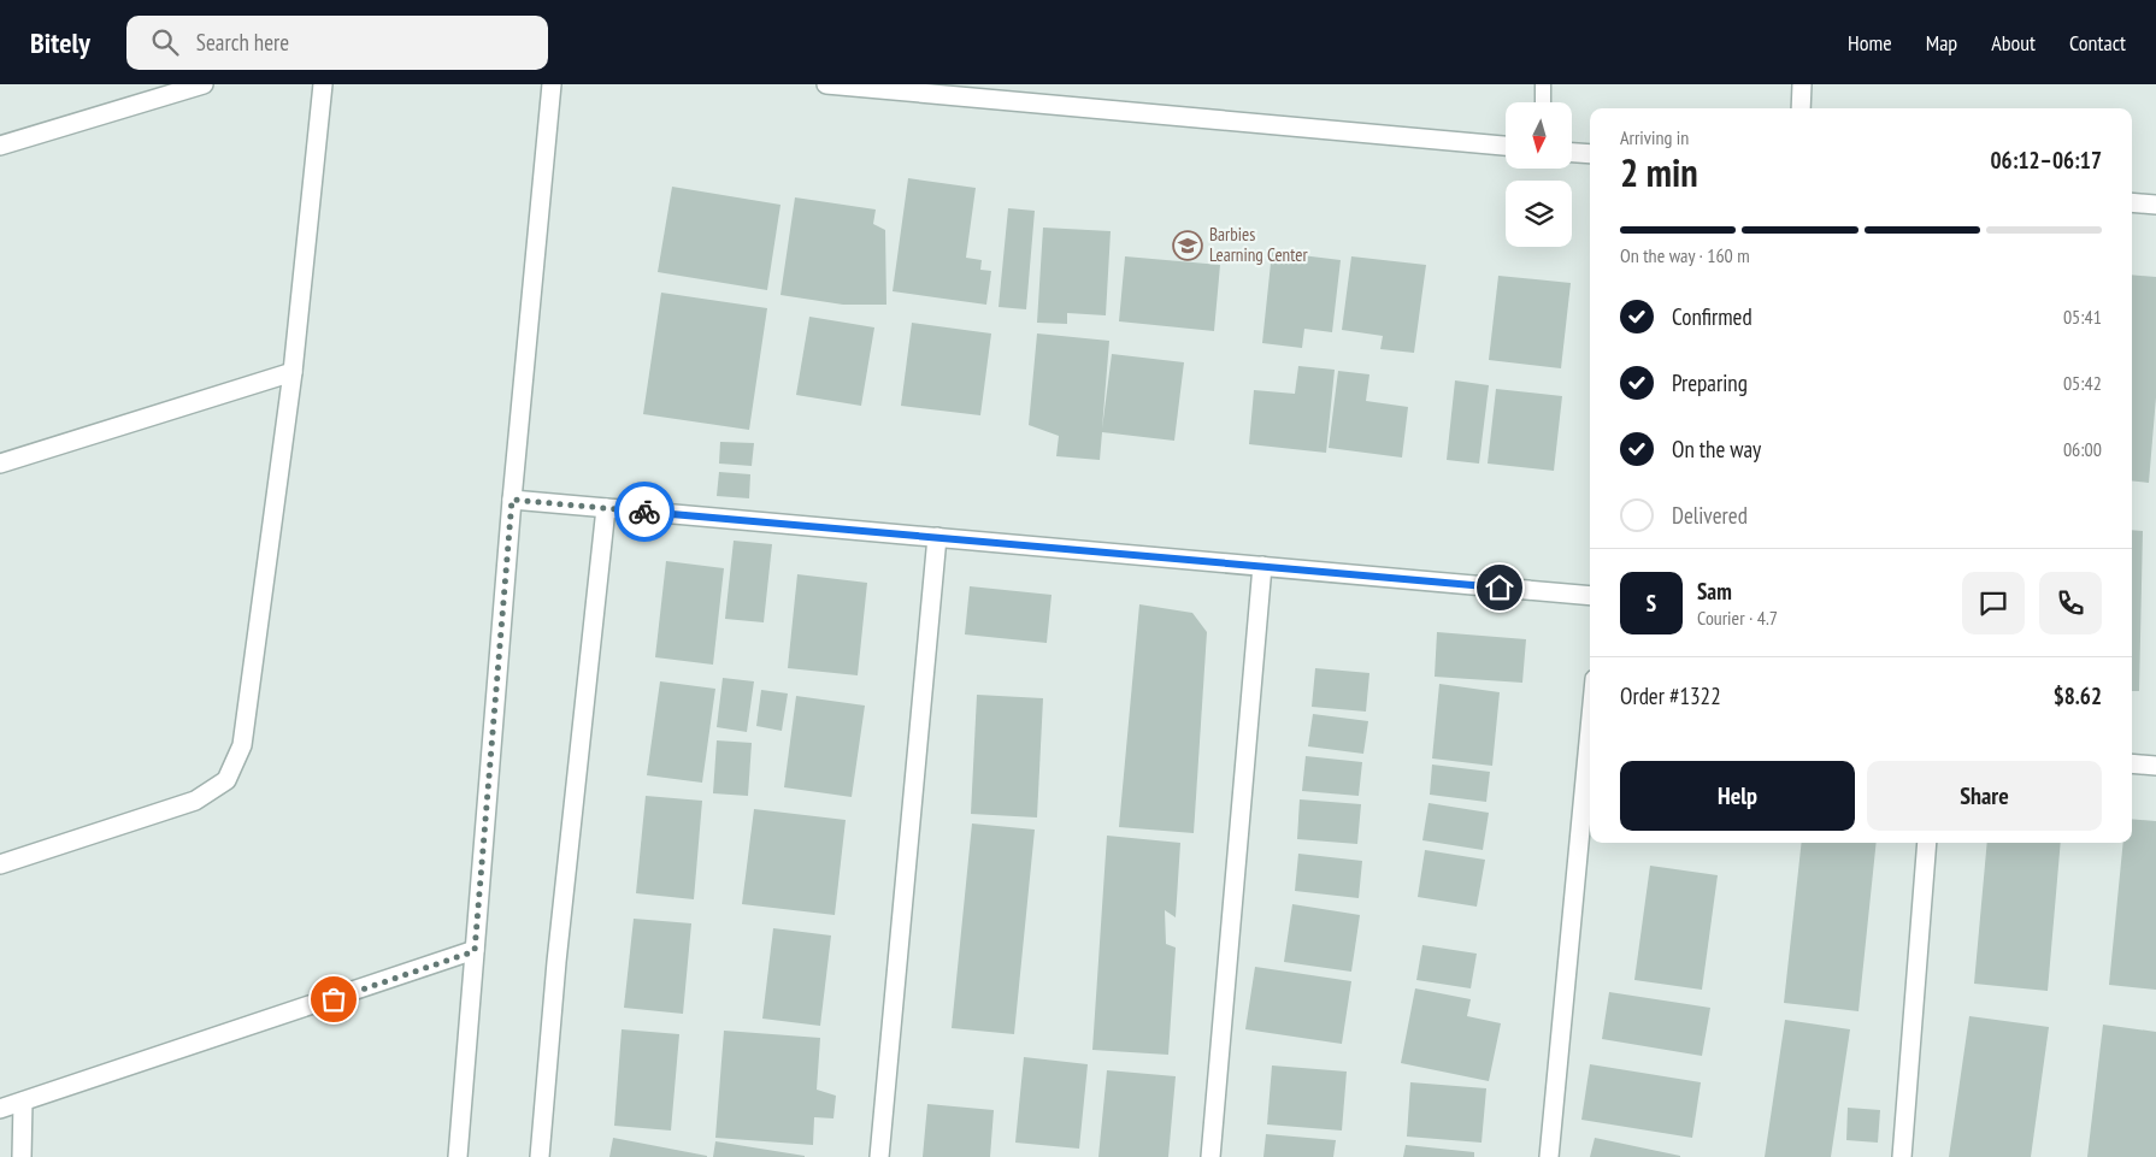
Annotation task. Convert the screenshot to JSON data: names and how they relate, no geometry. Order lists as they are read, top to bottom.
{
  "places": {
    "school or university": ["Barbies Learning Center"]
  },
  "north": "bottom",
  "page": {
    "header": "Bitely",
    "search": "Search here",
    "nav": [
      "Home",
      "Map",
      "About",
      "Contact"
    ],
    "heading": ["2 min", "Arriving in", "06:12–06:17"],
    "panel": [
      "Sam",
      "Courier · 4.7",
      "Order #1322",
      "$8.62"
    ],
    "bar": "On the way · 160 m",
    "list": [
      ["Confirmed", "05:41"],
      ["Preparing", "05:42"],
      ["On the way", "06:00"],
      "Delivered"
    ],
    "round": "S",
    "buttons": ["Help", "Share"]
  }
}
